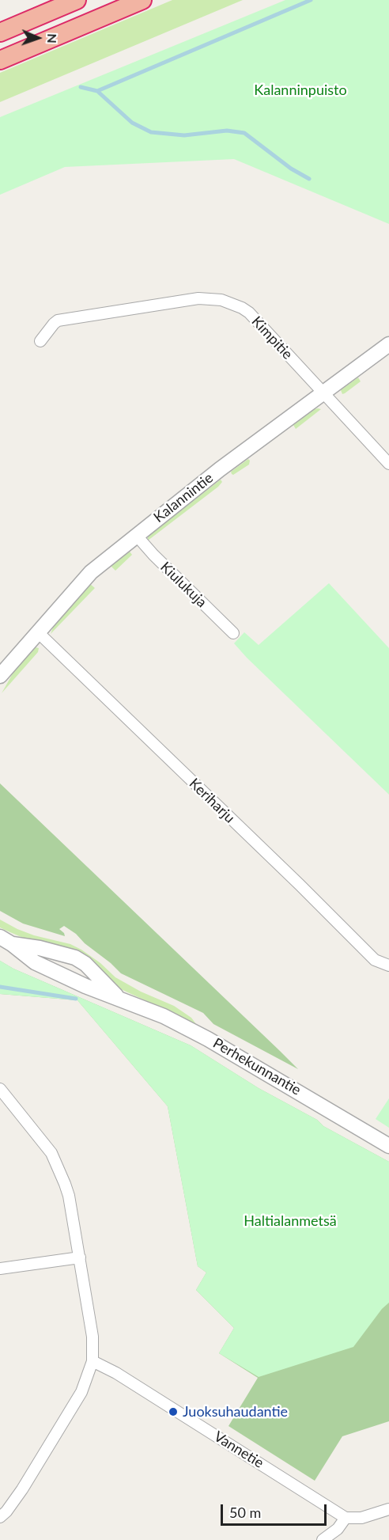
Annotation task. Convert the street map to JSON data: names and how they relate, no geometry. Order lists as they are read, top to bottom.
{
  "streets": {
    "street": [
      "Kimpitie",
      "Kalannintie",
      "Kiulukuja",
      "Keriharju",
      "Perhekunnantie",
      "Vannetie"
    ]
  },
  "crossings": [
    ["Kimpitie", "Kalannintie"],
    ["Kalannintie", "Kiulukuja"],
    ["Kalannintie", "Keriharju"]
  ],
  "parks": ["Kalanninpuisto", "Haltialanmetsä"],
  "places": ["Juoksuhaudantie"],
  "scale_bar": "50 m",
  "north": "right"
}
